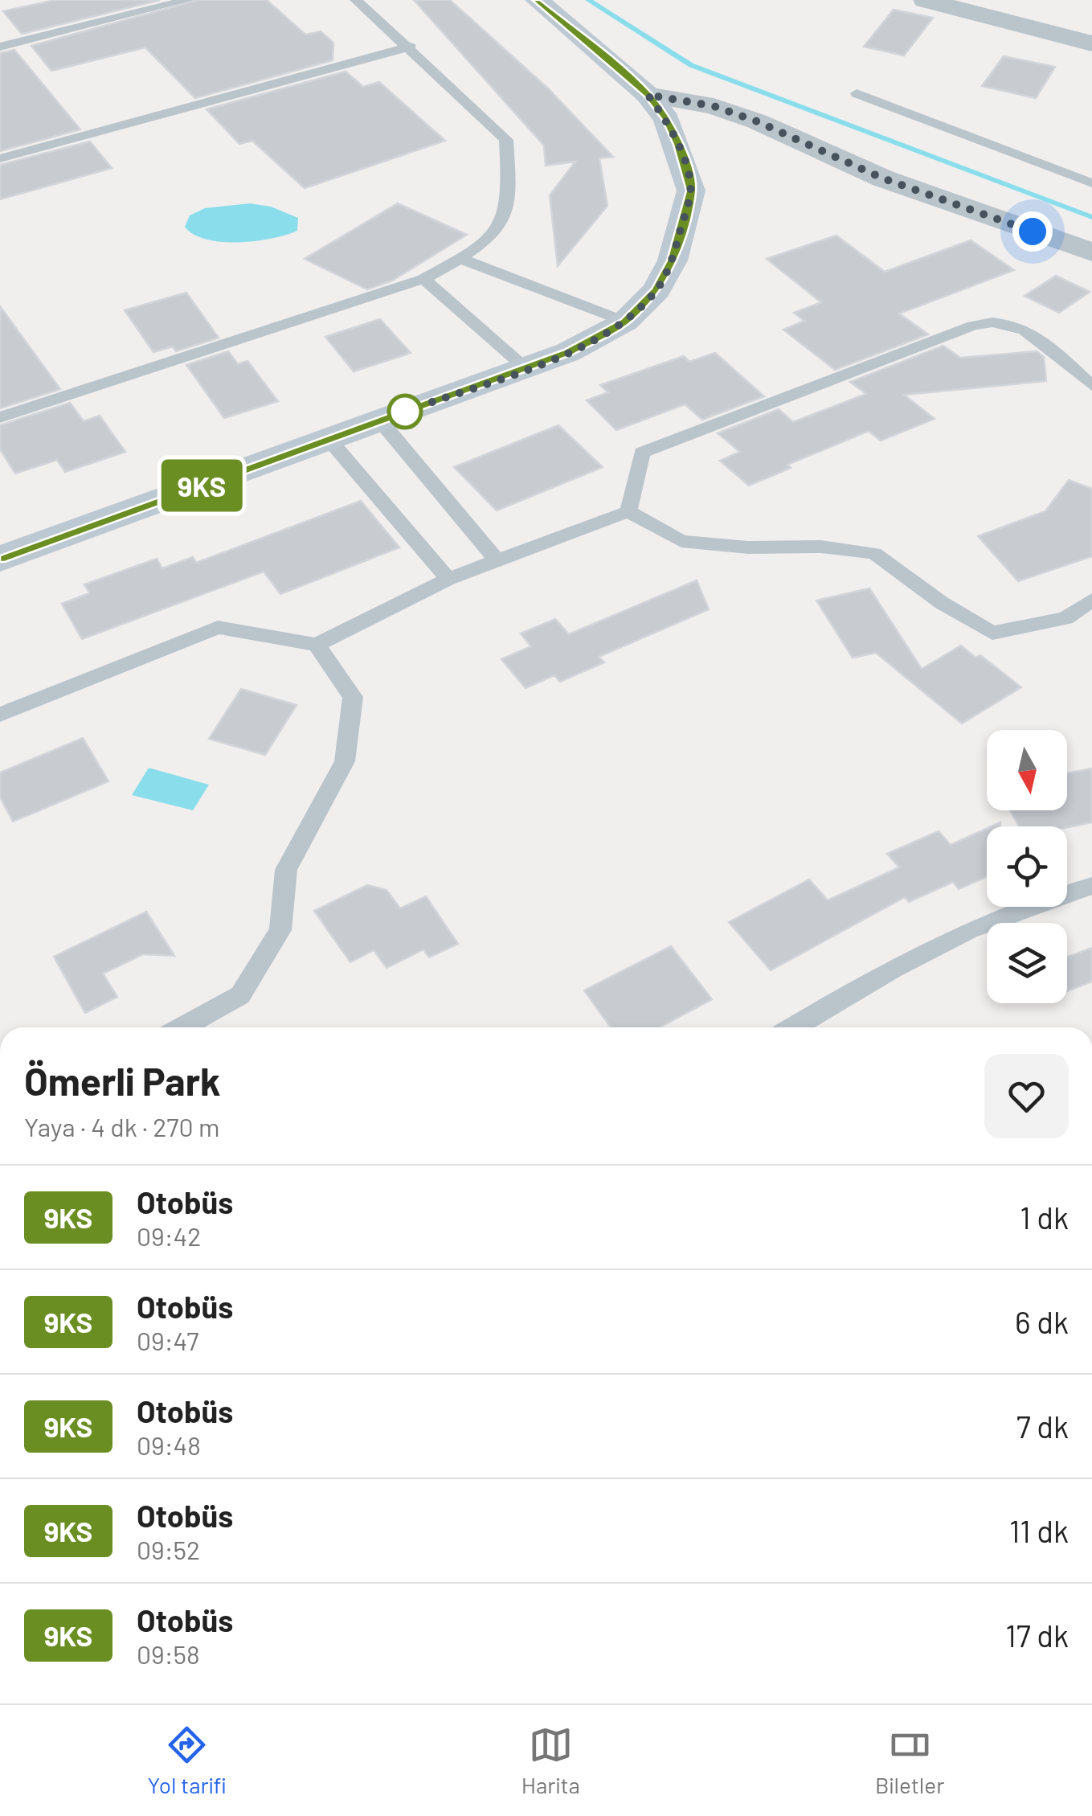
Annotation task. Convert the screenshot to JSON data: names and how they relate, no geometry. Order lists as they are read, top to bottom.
{
  "lines": ["bus line 9KS"],
  "north": "bottom",
  "page": {
    "on_map": "9KS",
    "heading": ["Ömerli Park", "Yaya · 4 dk · 270 m"],
    "list": [
      {
        "mark": "9KS",
        "name": "Otobüs",
        "note": "09:42",
        "value": "1 dk"
      },
      {
        "mark": "9KS",
        "name": "Otobüs",
        "note": "09:47",
        "value": "6 dk"
      },
      {
        "mark": "9KS",
        "name": "Otobüs",
        "note": "09:48",
        "value": "7 dk"
      },
      {
        "mark": "9KS",
        "name": "Otobüs",
        "note": "09:52",
        "value": "11 dk"
      },
      {
        "mark": "9KS",
        "name": "Otobüs",
        "note": "09:58",
        "value": "17 dk"
      }
    ],
    "tabs": ["Yol tarifi", "Harita", "Biletler"]
  }
}
